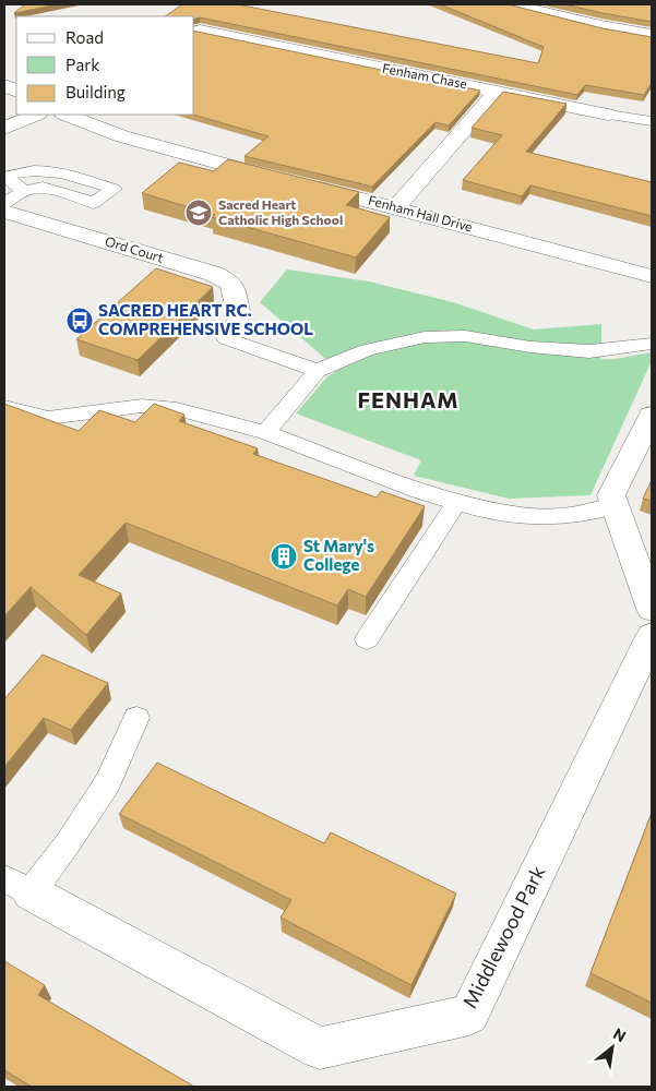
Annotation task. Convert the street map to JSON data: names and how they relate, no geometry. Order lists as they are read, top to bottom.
{
  "streets": {
    "street": [
      "Fenham Chase",
      "Fenham Hall Drive",
      "Ord Court",
      "Middlewood Park"
    ]
  },
  "crossings": [
    ["Fenham Chase", "Fenham Hall Drive"]
  ],
  "districts": ["FENHAM"],
  "places": {
    "school or university": ["Sacred Heart Catholic High School"],
    "bus stop": ["SACRED HEART RC. COMPREHENSIVE SCHOOL"],
    "building": ["St Mary's College"]
  },
  "legend": ["Road", "Park", "Building"],
  "north": "top right"
}
